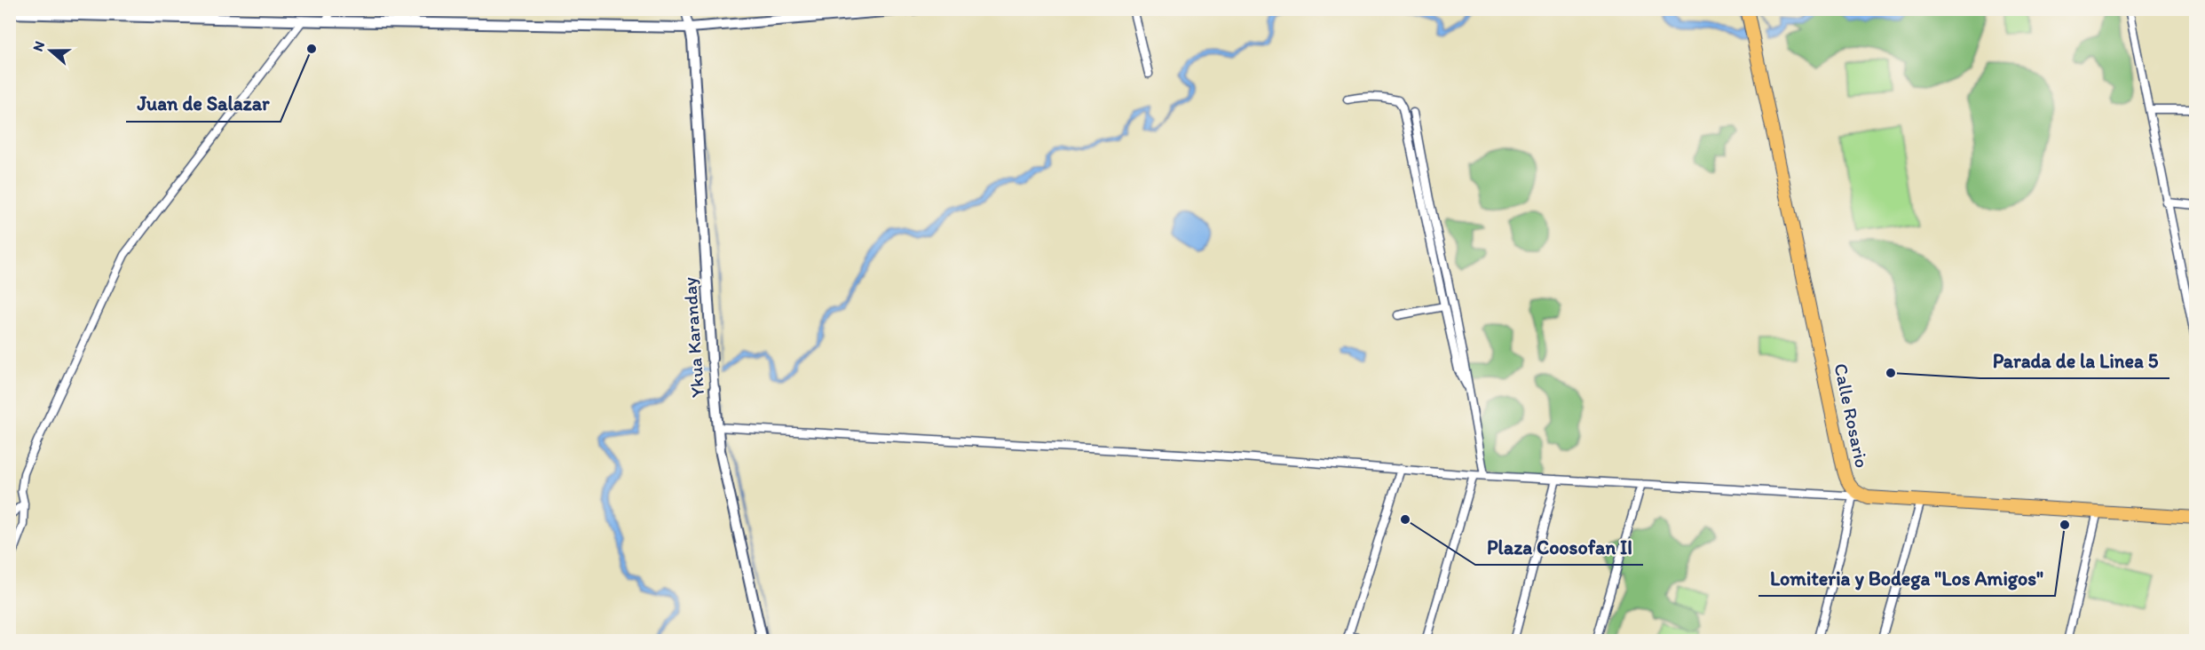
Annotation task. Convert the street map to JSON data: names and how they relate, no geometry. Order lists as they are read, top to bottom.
{
  "streets": {
    "main road": ["Calle Rosario"],
    "street": ["Ykua Karanday"]
  },
  "places": [
    "Juan de Salazar",
    "Parada de la Linea 5",
    "Plaza Coosofan II",
    "Lomiteria y Bodega \"Los Amigos\""
  ],
  "north": "left"
}
